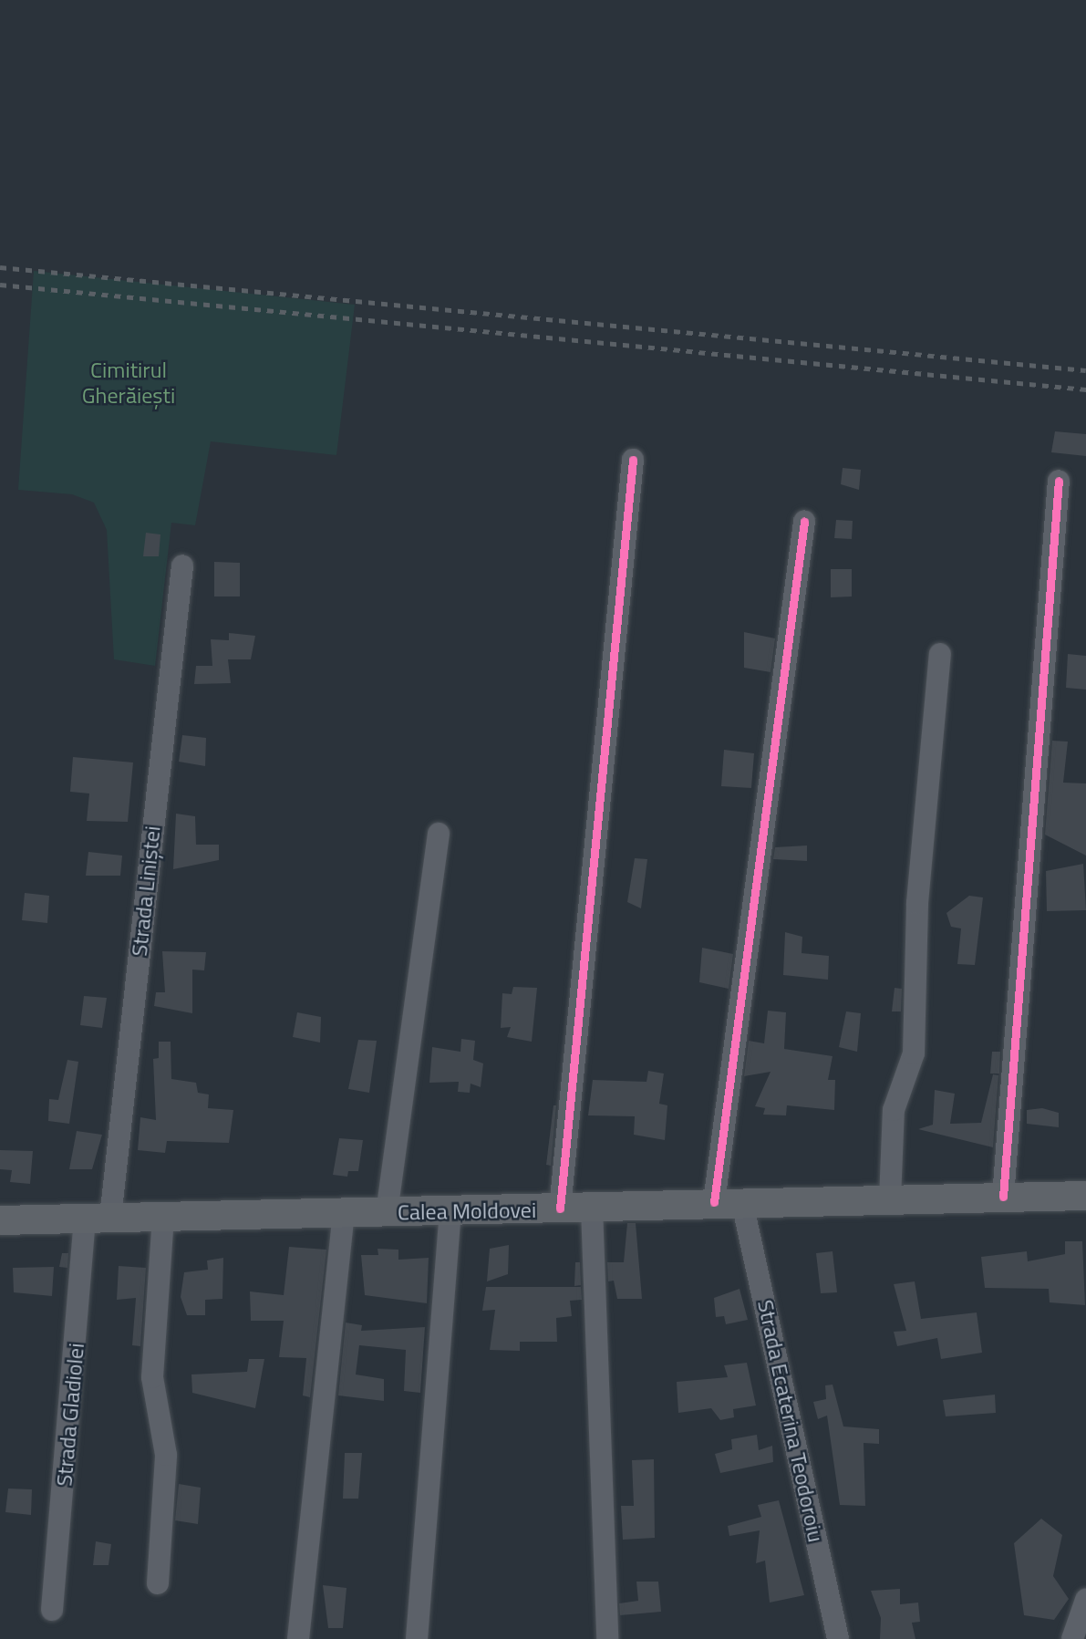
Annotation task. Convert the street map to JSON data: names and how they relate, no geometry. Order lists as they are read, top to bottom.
{
  "streets": {
    "main road": ["Calea Moldovei"],
    "street": ["Strada Liniștei", "Strada Gladiolei", "Strada Ecaterina Teodoroiu"]
  },
  "crossings": [
    ["Strada Liniștei", "Calea Moldovei"],
    ["Strada Liniștei", "Strada Gladiolei"],
    ["Calea Moldovei", "Strada Gladiolei"],
    ["Calea Moldovei", "Strada Ecaterina Teodoroiu"]
  ],
  "parks": ["Cimitirul Gherăiești"]
}
